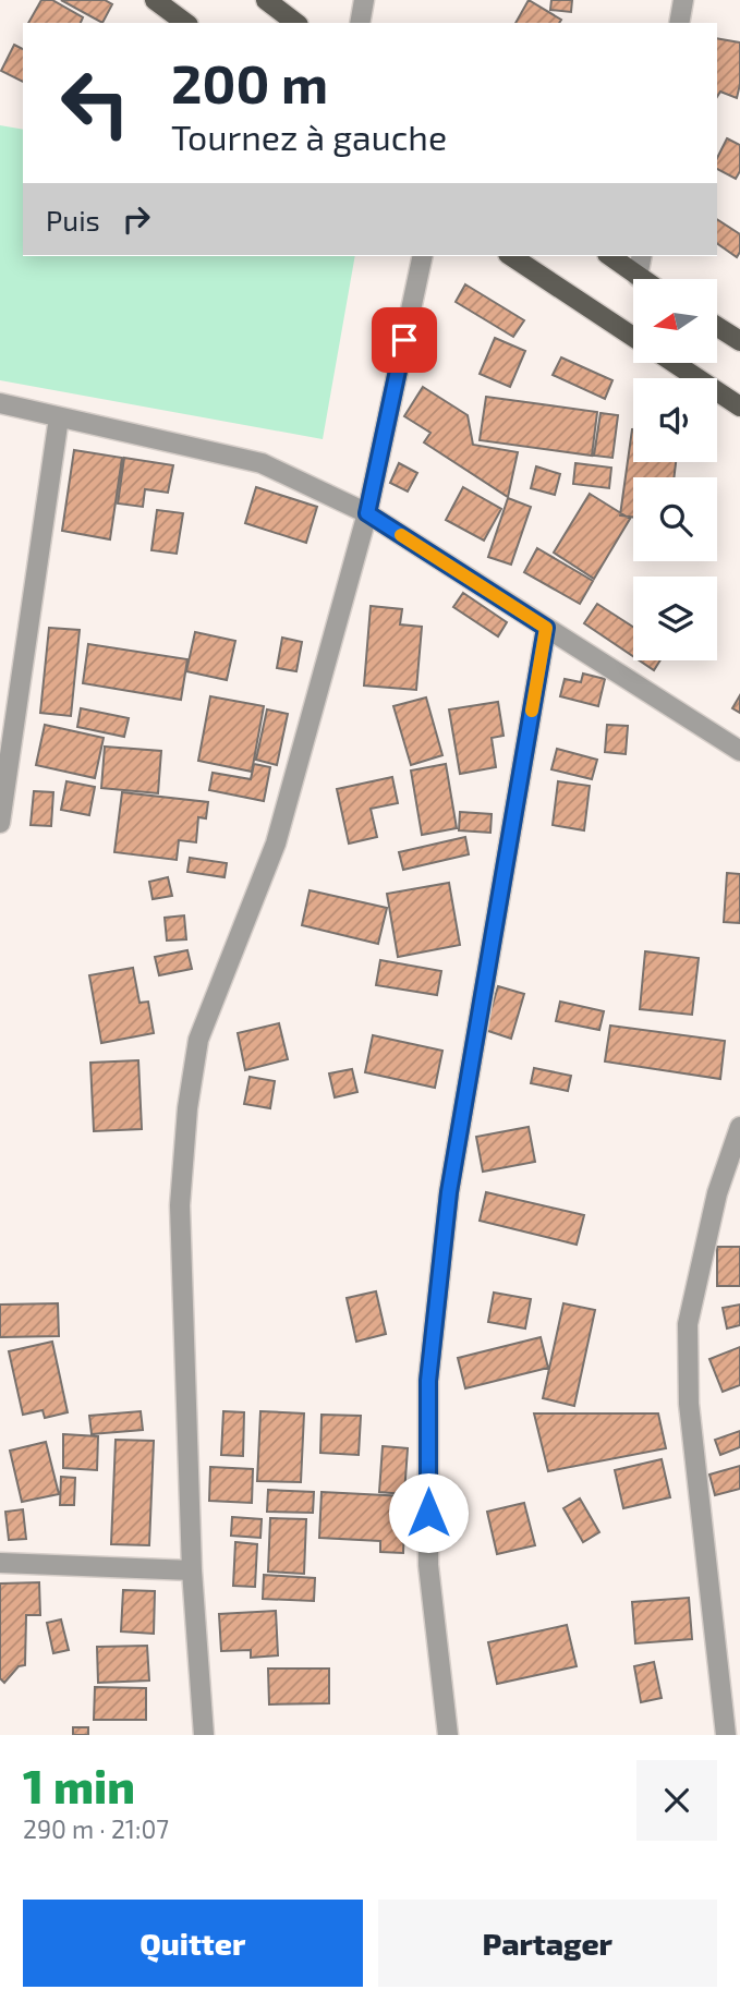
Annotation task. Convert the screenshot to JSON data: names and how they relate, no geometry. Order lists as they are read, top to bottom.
{
  "north": "left",
  "page": {
    "turn": ["200 m", "Tournez à gauche"],
    "then": "Puis",
    "heading": ["1 min", "290 m · 21:07"],
    "buttons": ["Quitter", "Partager"]
  }
}
